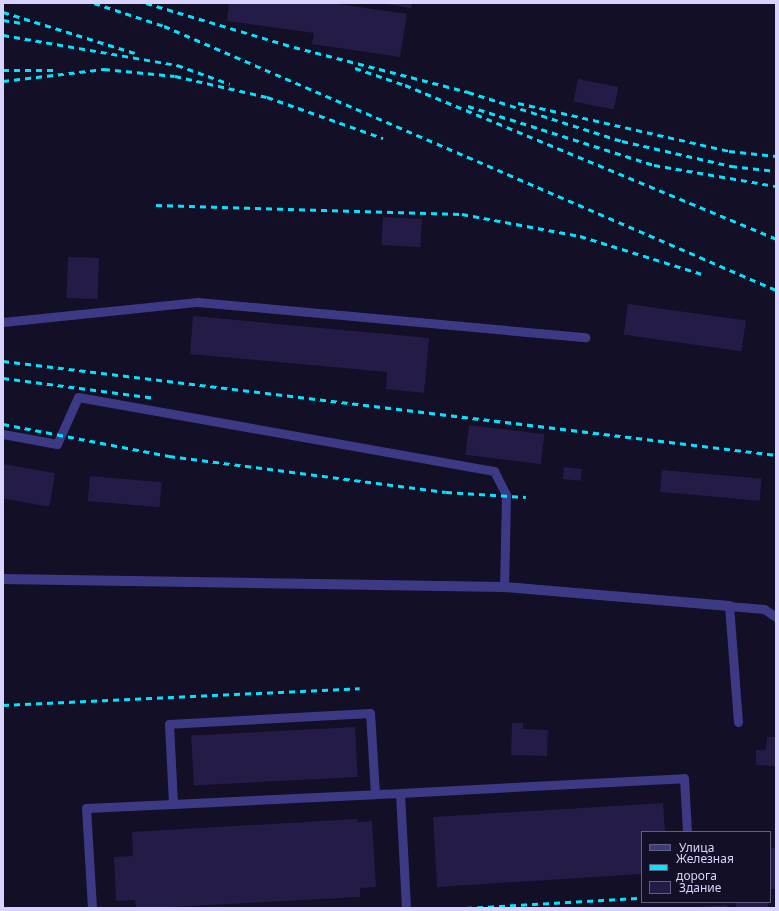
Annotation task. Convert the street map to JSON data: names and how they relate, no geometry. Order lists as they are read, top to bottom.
{
  "legend": ["Улица", "Железная дорога", "Здание"]
}
